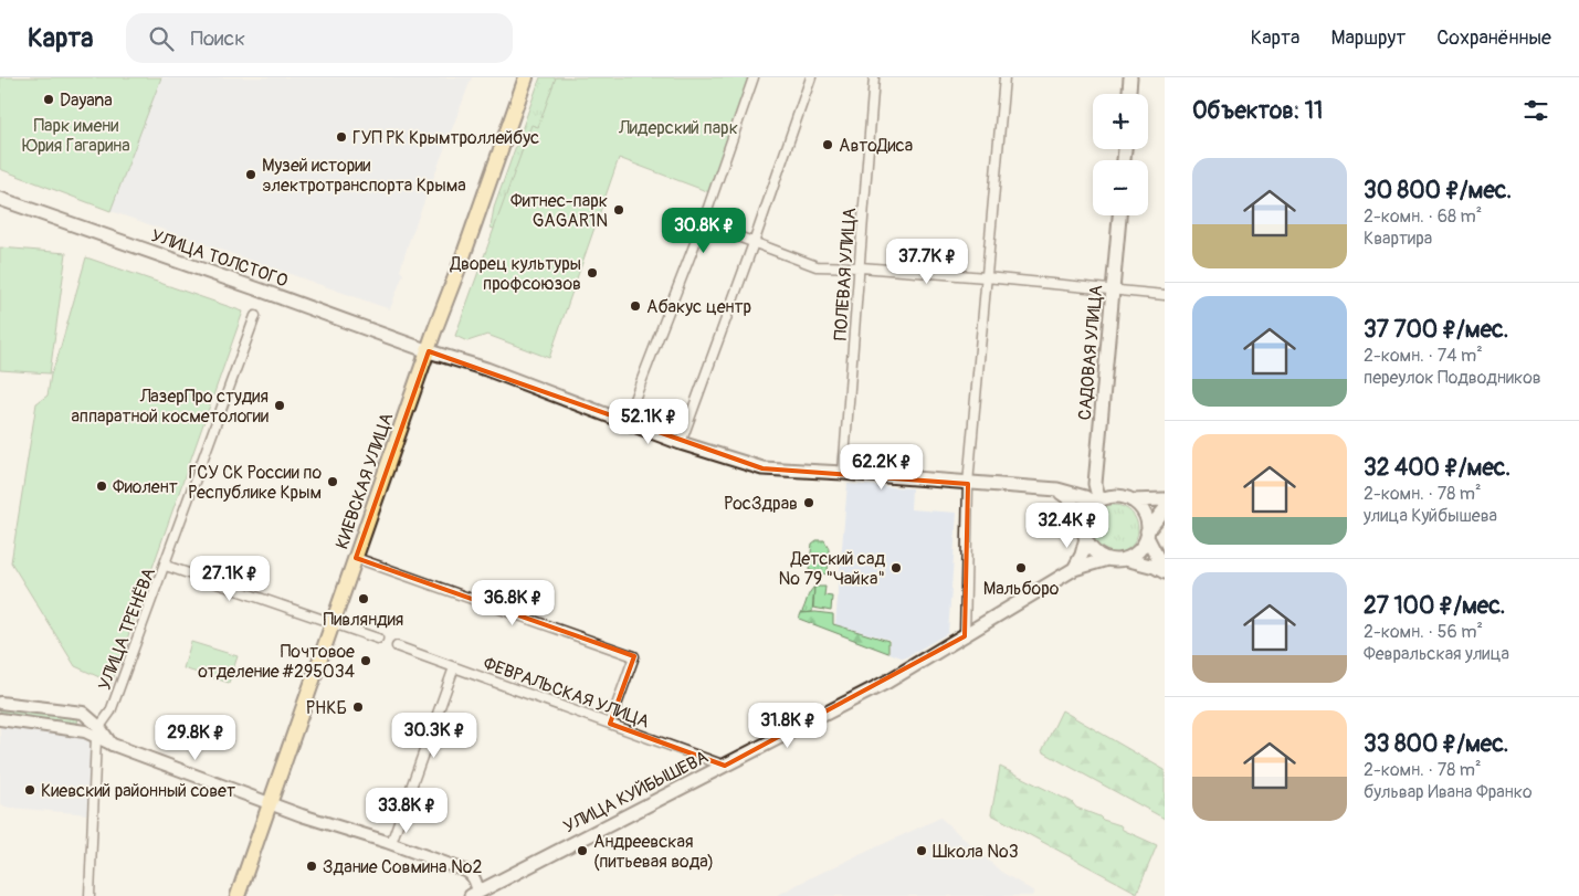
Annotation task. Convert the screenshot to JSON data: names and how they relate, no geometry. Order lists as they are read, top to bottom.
{
  "streets": {
    "main road": [
      "УЛИЦА ТОЛСТОГО",
      "САДОВАЯ УЛИЦА",
      "КИЕВСКАЯ УЛИЦА",
      "УЛИЦА КУЙБЫШЕВА"
    ],
    "street": ["ПОЛЕВАЯ УЛИЦА", "УЛИЦА ТРЕНЁВА", "ФЕВРАЛЬСКАЯ УЛИЦА"]
  },
  "crossings": [
    ["УЛИЦА ТОЛСТОГО", "ПОЛЕВАЯ УЛИЦА"],
    ["УЛИЦА ТОЛСТОГО", "САДОВАЯ УЛИЦА"],
    ["УЛИЦА ТОЛСТОГО", "КИЕВСКАЯ УЛИЦА"],
    ["УЛИЦА ТОЛСТОГО", "УЛИЦА КУЙБЫШЕВА"],
    ["САДОВАЯ УЛИЦА", "УЛИЦА КУЙБЫШЕВА"],
    ["ФЕВРАЛЬСКАЯ УЛИЦА", "УЛИЦА КУЙБЫШЕВА"]
  ],
  "parks": ["Парк имени Юрия Гагарина", "Лидерский парк"],
  "places": [
    "Dayana",
    "ГУП РК Крымтроллейбус",
    "АвтоДиса",
    "Музей истории электротранспорта Крыма",
    "Фитнес-парк GAGAR1N",
    "Дворец культуры профсоюзов",
    "Абакус центр",
    "ЛазерПро студия аппаратной косметологии",
    "ГСУ СК России по Республике Крым",
    "Фиолент",
    "РосЗдрав",
    "Детский сад № 79 \"Чайка\"",
    "Мальборо",
    "Пивляндия",
    "Почтовое отделение #295034",
    "РНКБ",
    "Киевский районный совет",
    "Андреевская (питьевая вода)",
    "Школа №3",
    "Здание Совмина №2"
  ],
  "page": {
    "header": "Карта",
    "search": "Поиск",
    "nav": ["Карта", "Маршрут", "Сохранённые"],
    "heading": "Объектов: 11",
    "map_buttons": ["+", "−"],
    "list": [
      {
        "name": "30 800 ₽/мес.",
        "note": "2-комн. · 68 m² · Квартира"
      },
      {
        "name": "37 700 ₽/мес.",
        "note": "2-комн. · 74 m² · переулок Подводников"
      },
      {
        "name": "32 400 ₽/мес.",
        "note": "2-комн. · 78 m² · улица Куйбышева"
      },
      {
        "name": "27 100 ₽/мес.",
        "note": "2-комн. · 56 m² · Февральская улица"
      },
      {
        "name": "33 800 ₽/мес.",
        "note": "2-комн. · 78 m² · бульвар Ивана Франко"
      }
    ],
    "price": [
      "30.8K ₽",
      "37.7K ₽",
      "52.1K ₽",
      "62.2K ₽",
      "32.4K ₽",
      "27.1K ₽",
      "36.8K ₽",
      "31.8K ₽",
      "30.3K ₽",
      "29.8K ₽",
      "33.8K ₽"
    ]
  }
}
